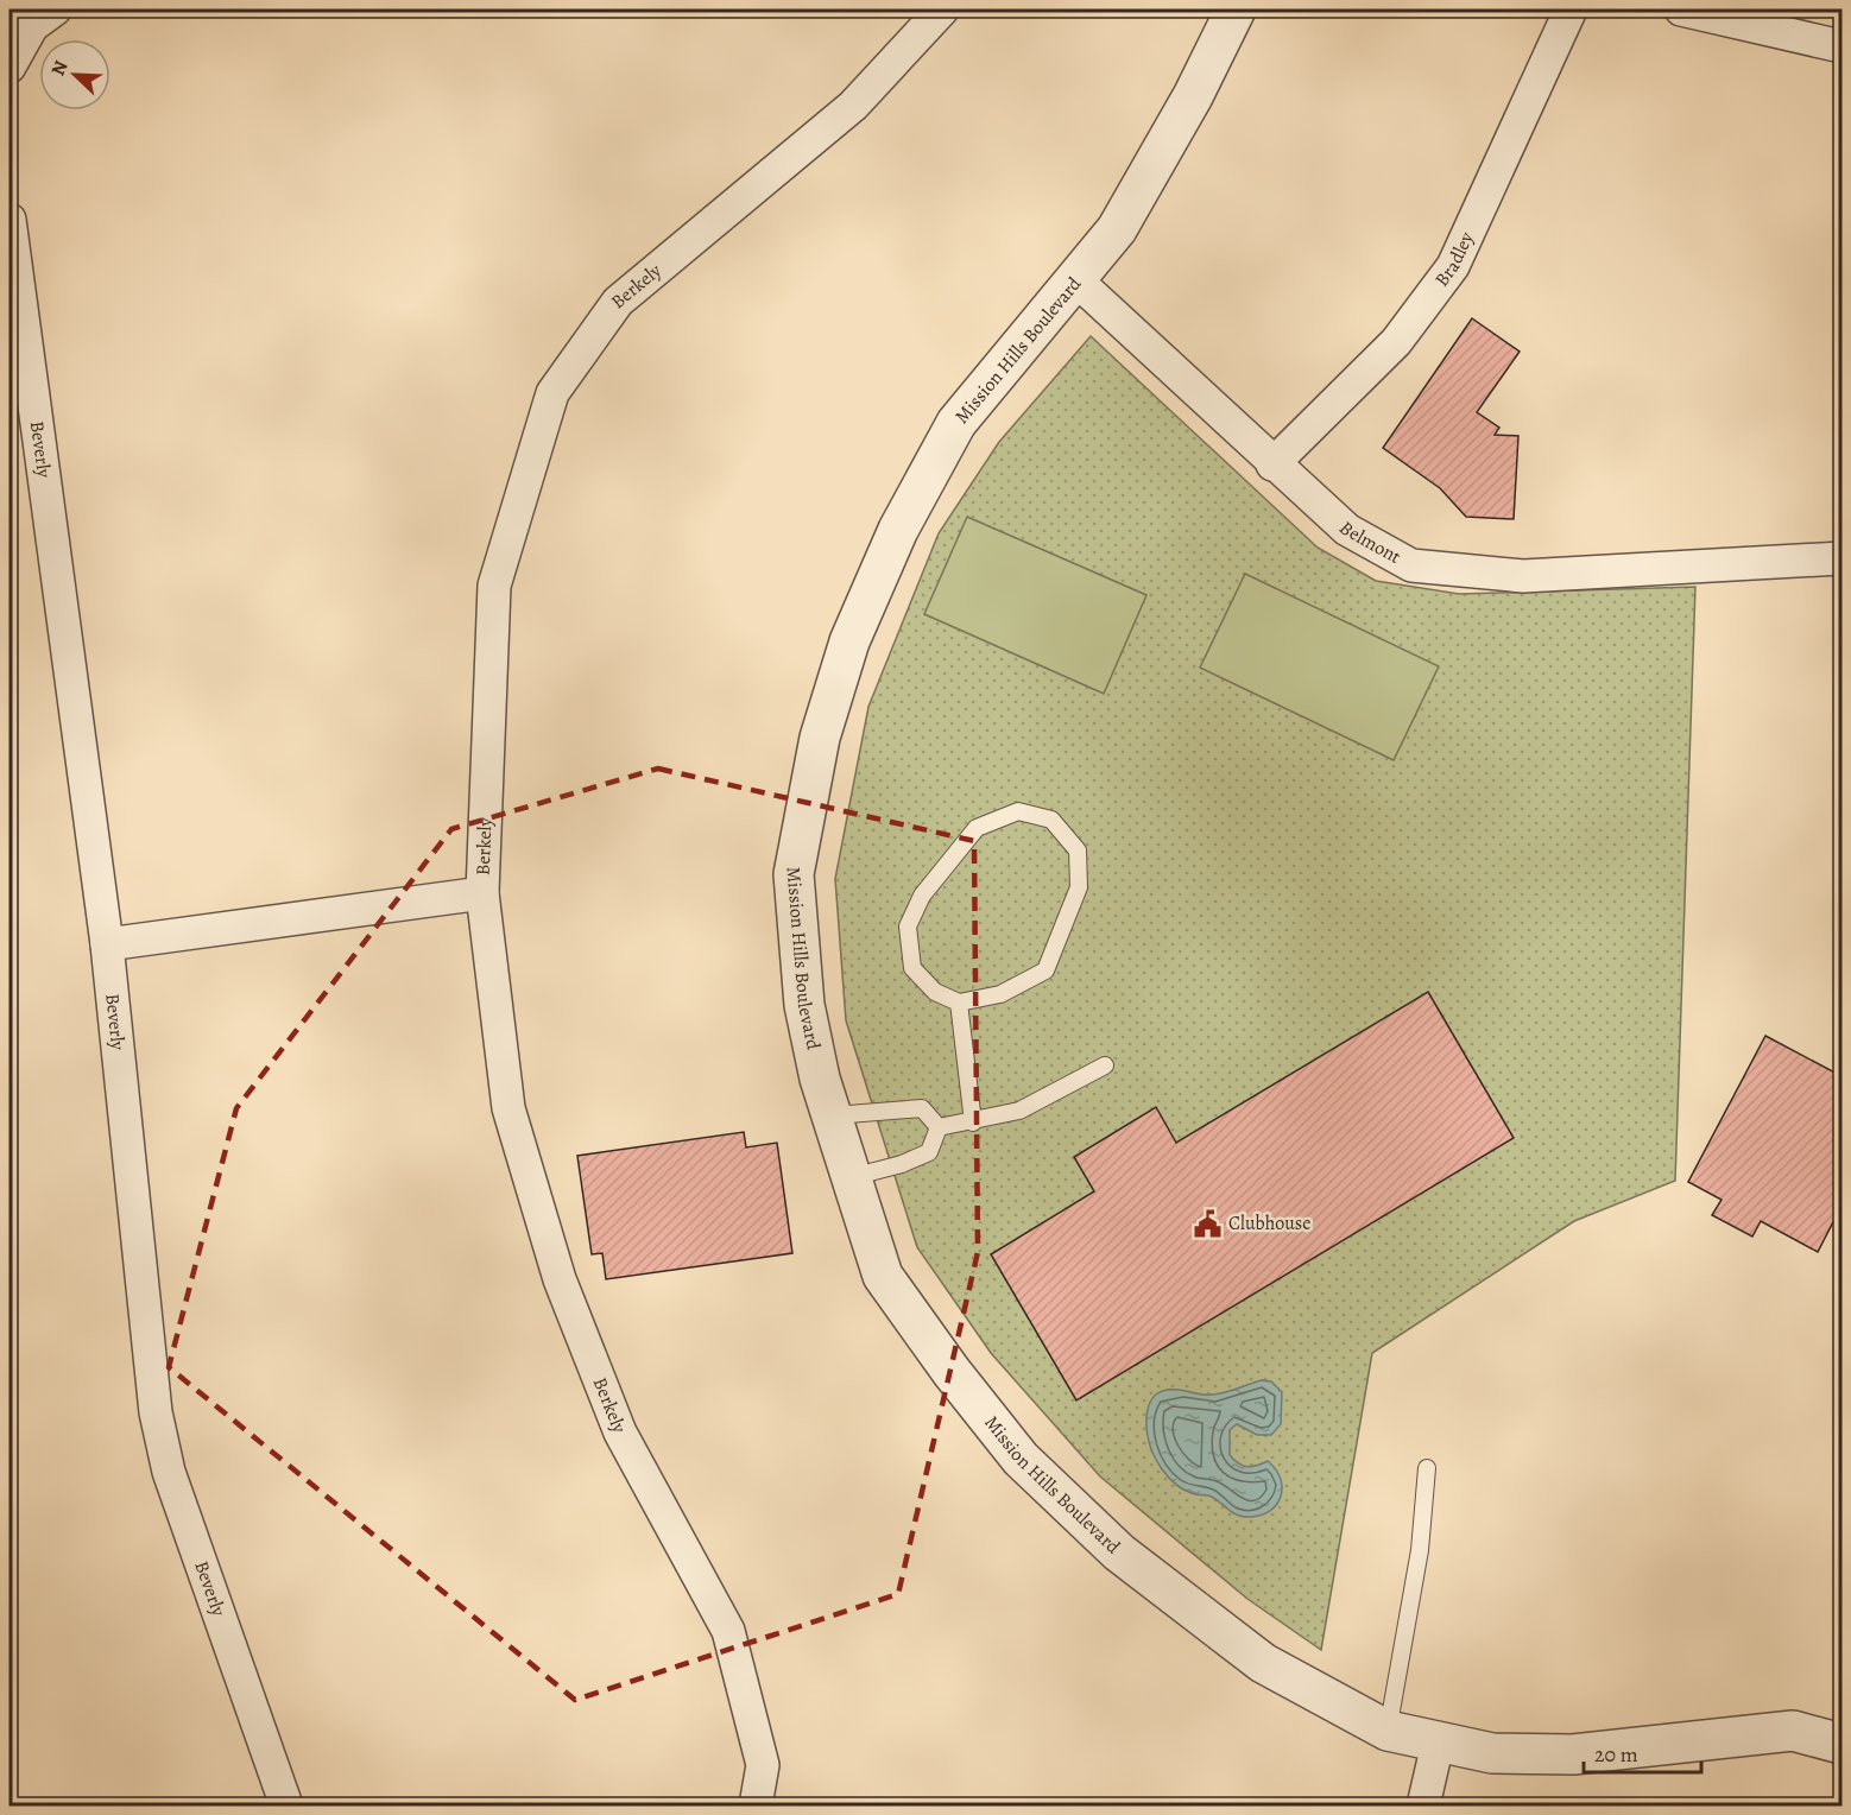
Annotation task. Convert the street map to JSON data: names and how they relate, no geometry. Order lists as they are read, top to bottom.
{
  "streets": {
    "street": [
      "Bradley",
      "Berkely",
      "Mission Hills Boulevard",
      "Beverly",
      "Belmont"
    ]
  },
  "crossings": [
    ["Bradley", "Belmont"],
    ["Mission Hills Boulevard", "Belmont"]
  ],
  "places": {
    "public building": ["Clubhouse"]
  },
  "scale_bar": "20 m",
  "north": "top left"
}
